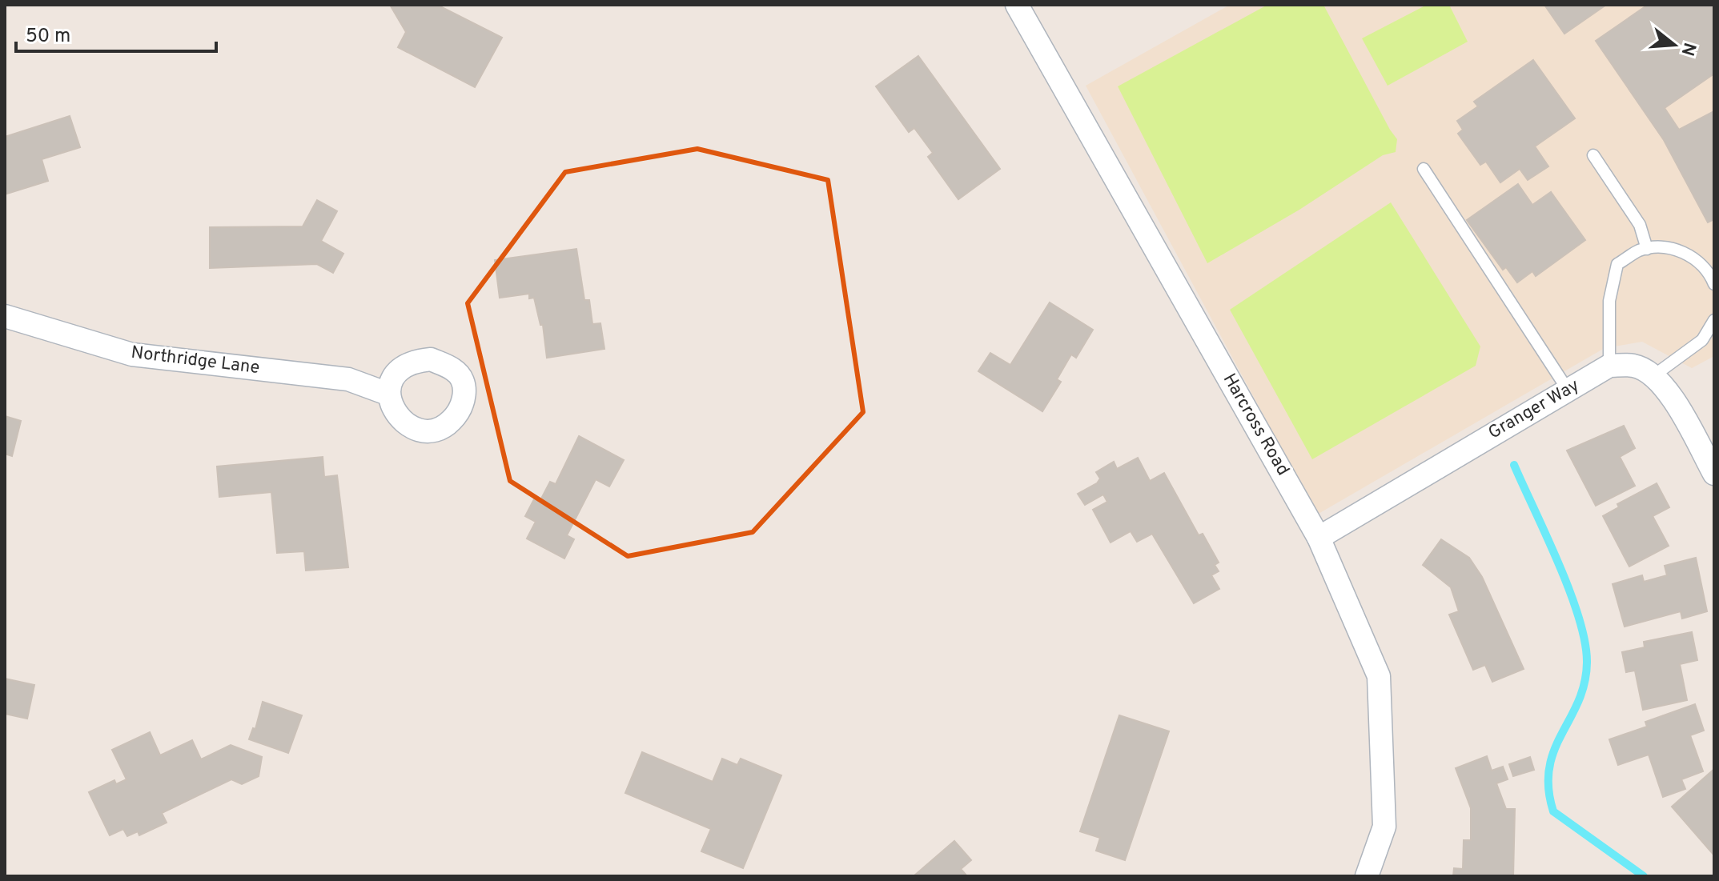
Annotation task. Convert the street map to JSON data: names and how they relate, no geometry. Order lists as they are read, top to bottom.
{
  "streets": {
    "street": ["Northridge Lane", "Granger Way", "Harcross Road"]
  },
  "crossings": [
    ["Granger Way", "Harcross Road"]
  ],
  "scale_bar": "50 m",
  "north": "right"
}
